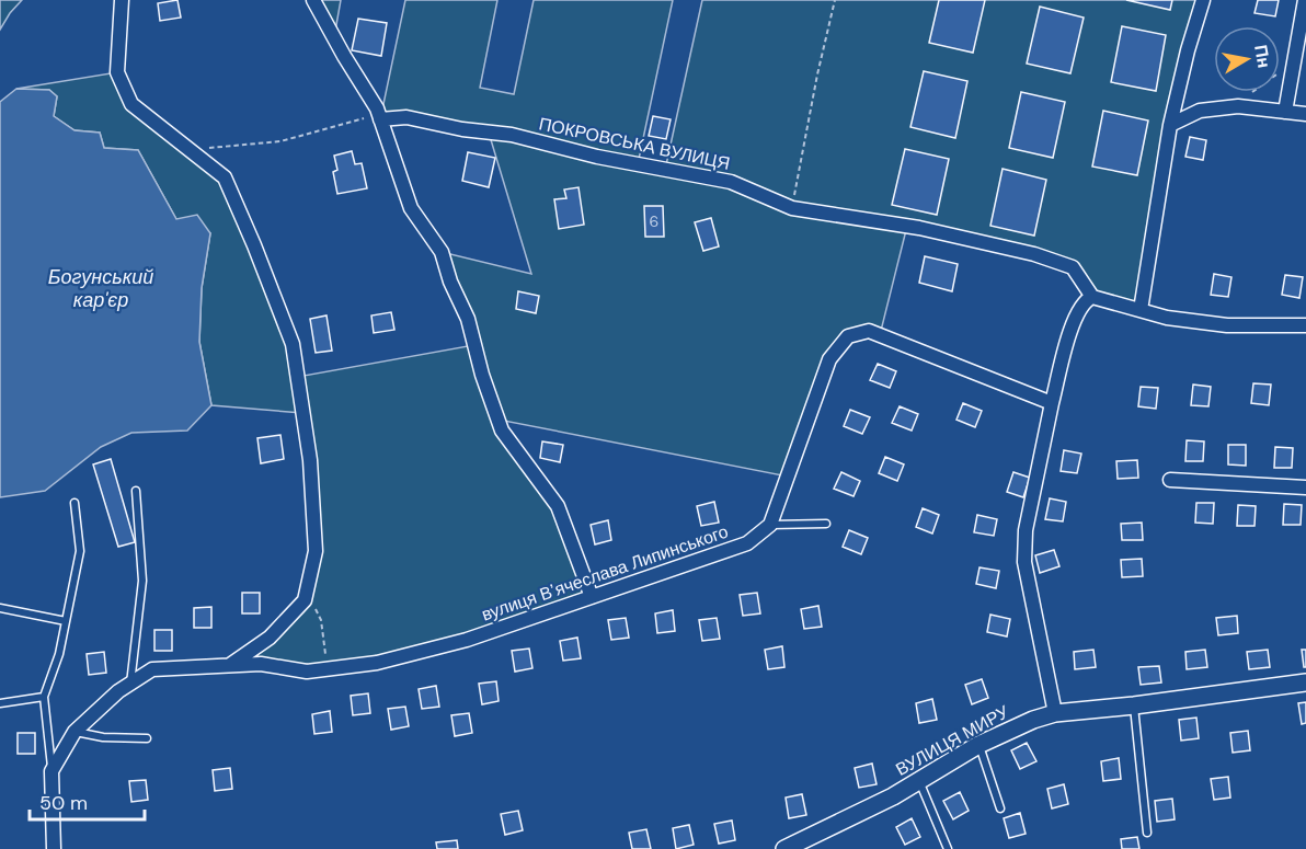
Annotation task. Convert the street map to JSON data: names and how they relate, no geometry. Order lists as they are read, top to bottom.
{
  "streets": {
    "street": ["ПОКРОВСЬКА ВУЛИЦЯ", "вулиця Вʼячеслава Липинського", "ВУЛИЦЯ МИРУ"]
  },
  "water": ["Богунський кар'єр"],
  "house_numbers": ["6"],
  "scale_bar": "50 m",
  "north": "right"
}
